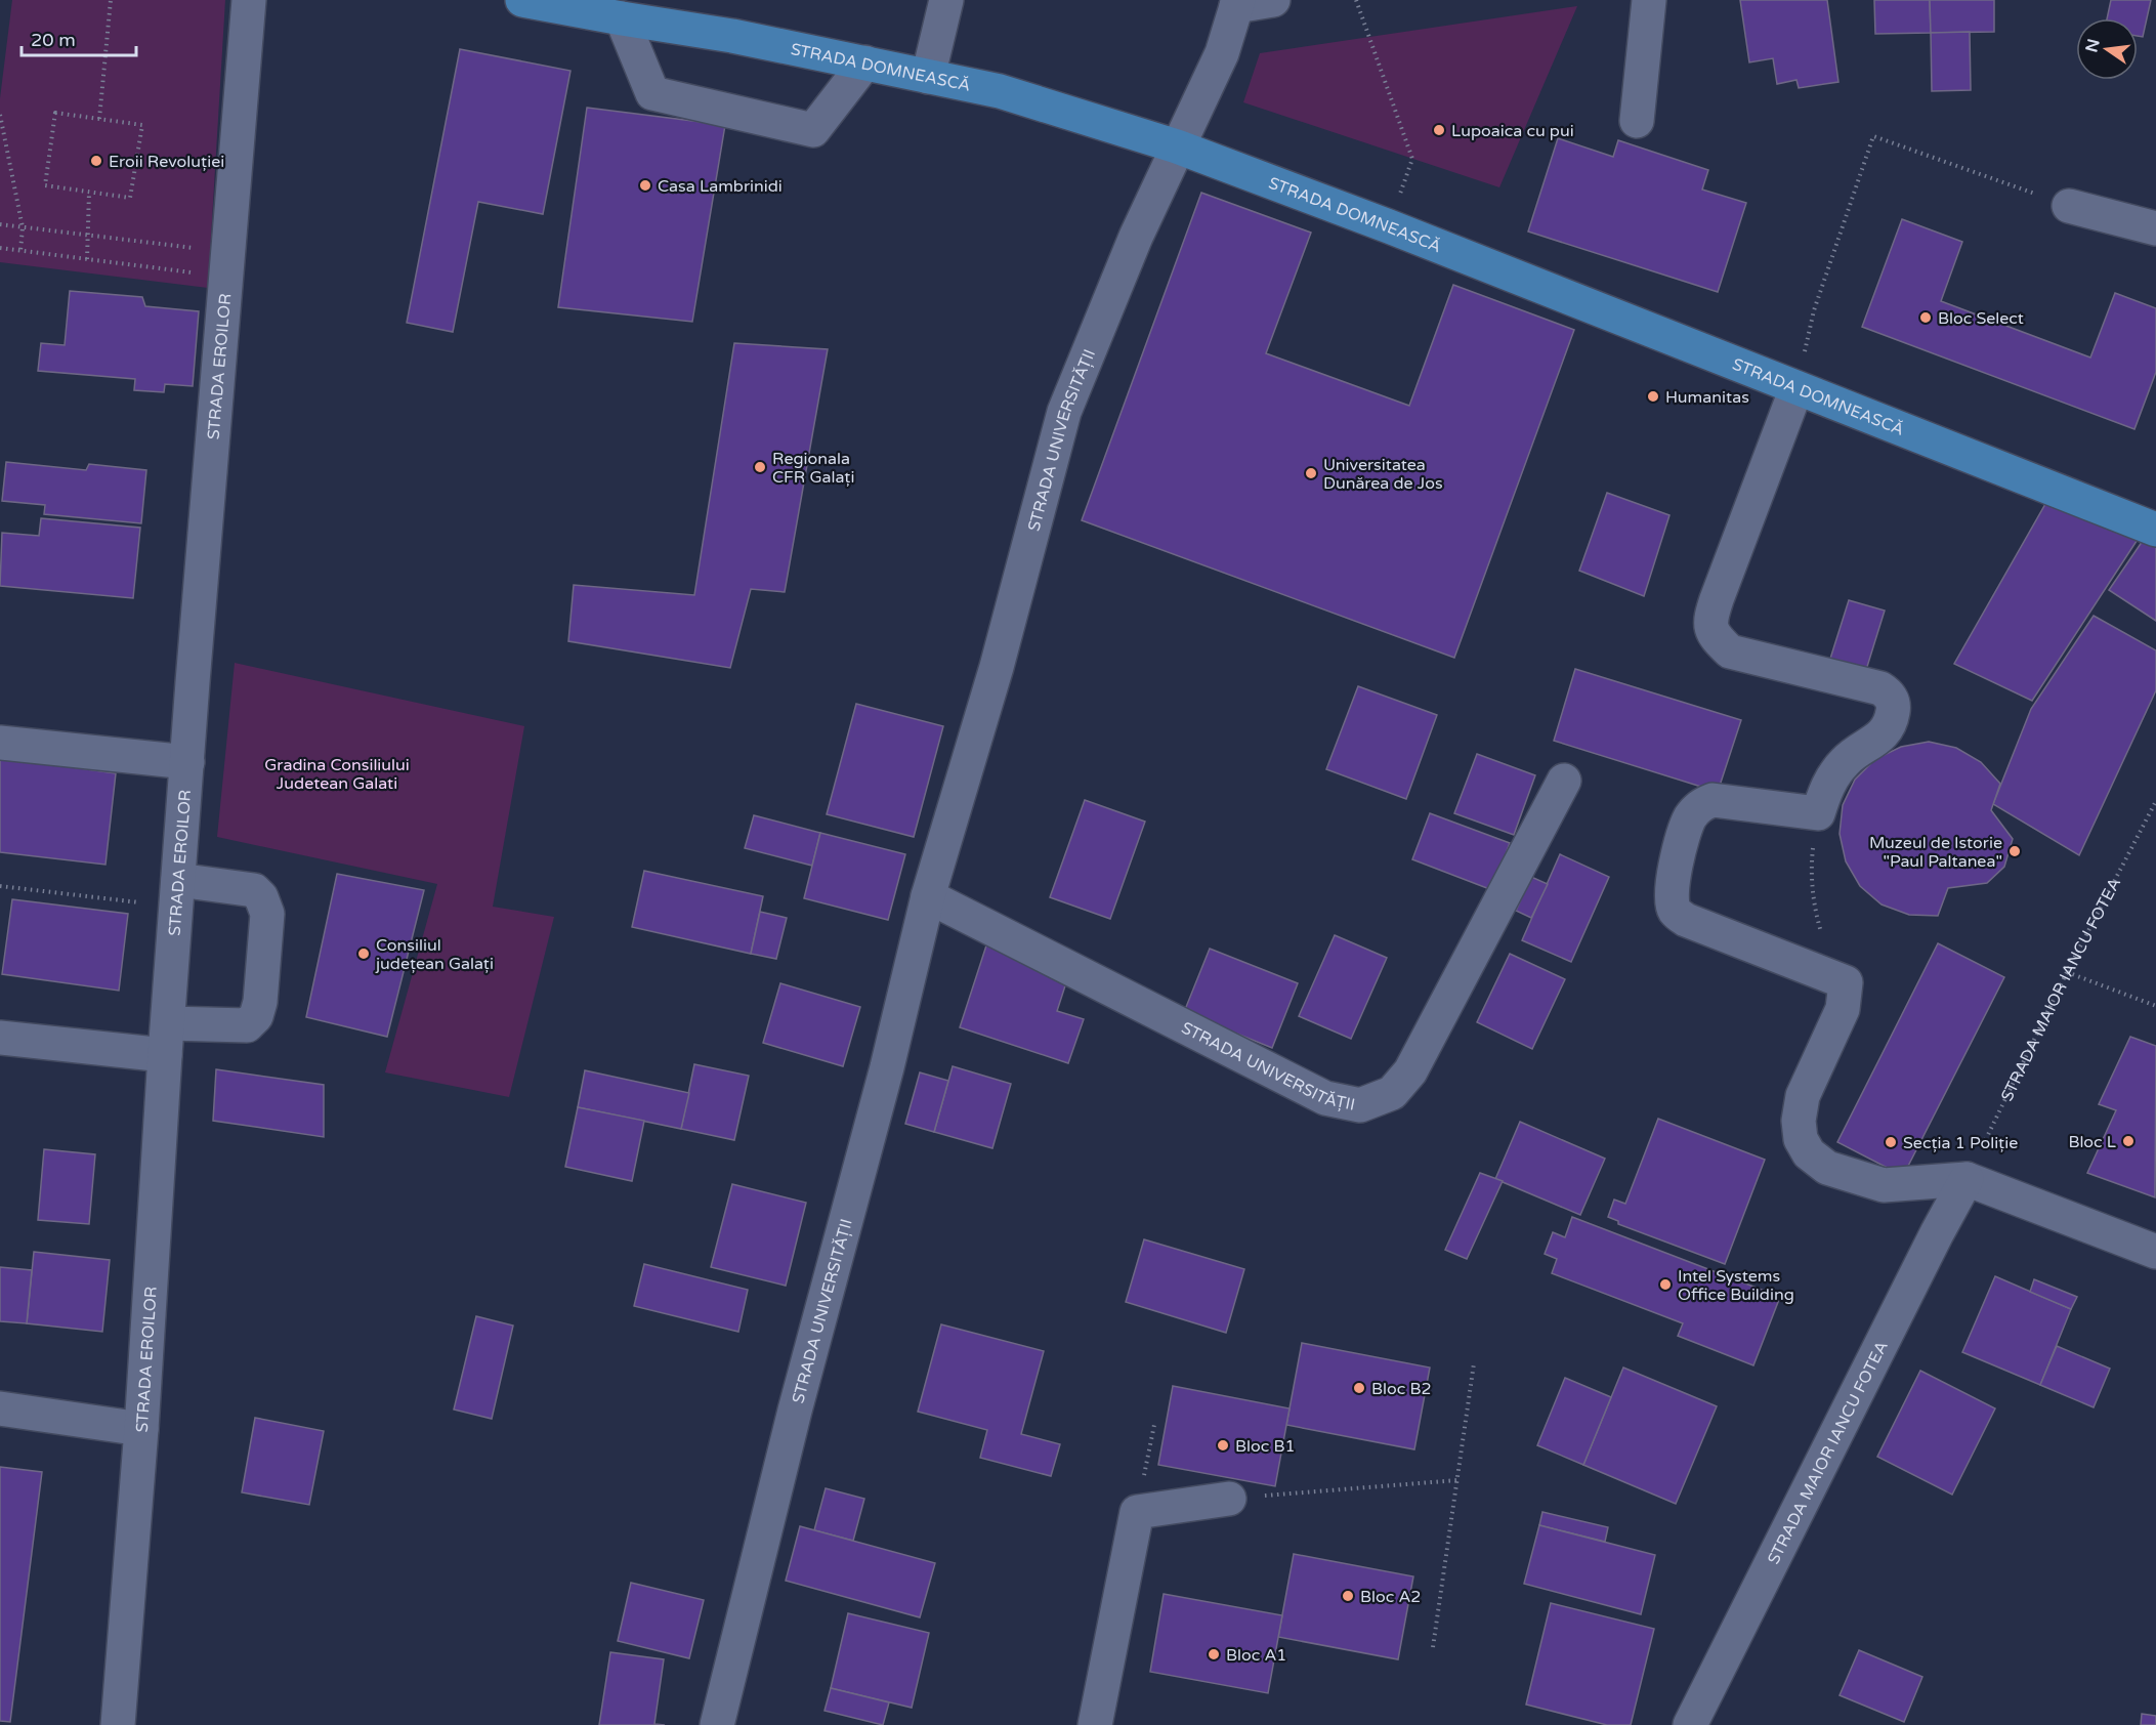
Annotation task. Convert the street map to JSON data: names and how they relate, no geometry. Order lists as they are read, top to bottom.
{
  "streets": {
    "main road": ["STRADA DOMNEASCĂ"],
    "street": ["STRADA EROILOR", "STRADA UNIVERSITĂȚII", "STRADA MAIOR IANCU FOTEA"]
  },
  "crossings": [
    ["STRADA DOMNEASCĂ", "STRADA UNIVERSITĂȚII"]
  ],
  "parks": ["Gradina Consiliului Judetean Galati"],
  "places": [
    "Lupoaica cu pui",
    "Eroii Revoluției",
    "Casa Lambrinidi",
    "Bloc Select",
    "Humanitas",
    "Regionala CFR Galați",
    "Universitatea Dunărea de Jos",
    "Muzeul de Istorie \"Paul Paltanea\"",
    "Consiliul județean Galați",
    "Bloc L",
    "Secția 1 Poliție",
    "Intel Systems Office Building",
    "Bloc B2",
    "Bloc B1",
    "Bloc A2",
    "Bloc A1"
  ],
  "scale_bar": "20 m",
  "north": "left"
}
